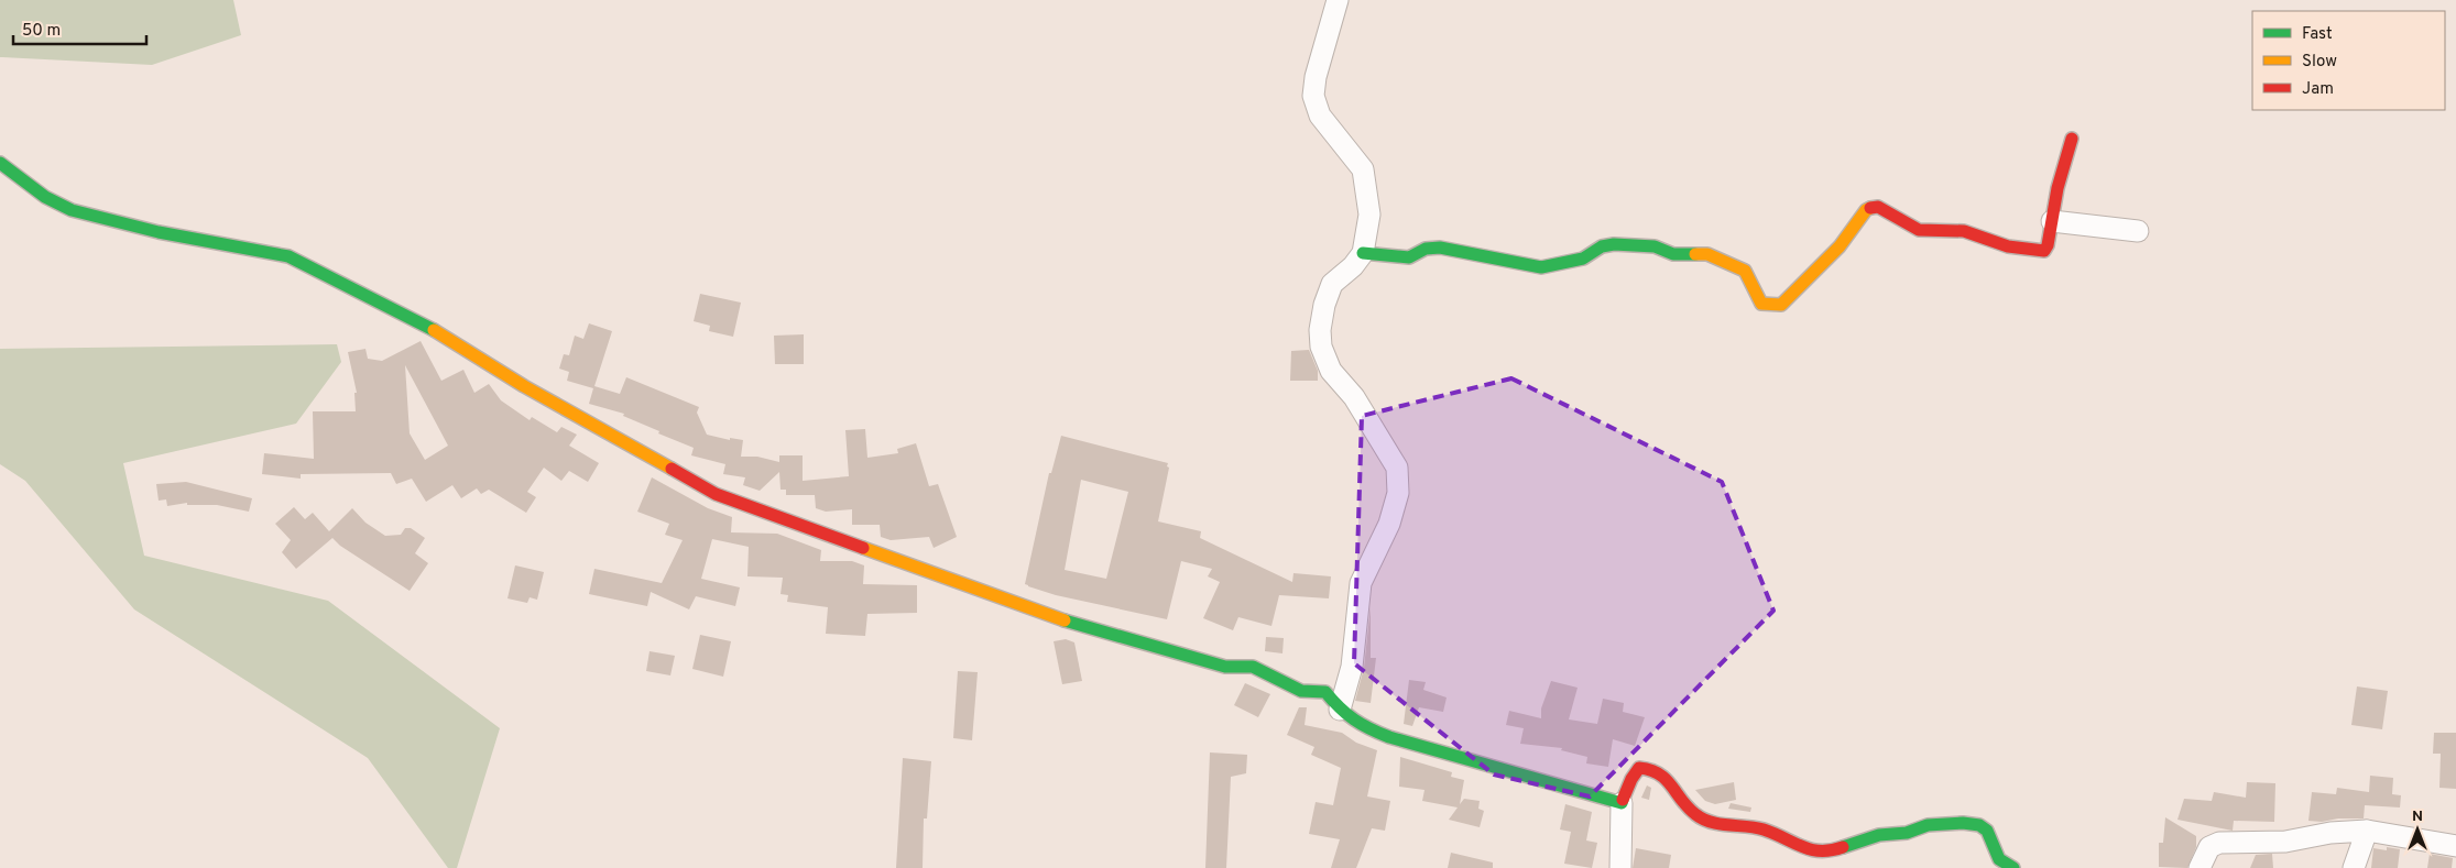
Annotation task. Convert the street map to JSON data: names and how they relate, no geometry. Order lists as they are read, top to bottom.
{
  "legend": ["Fast", "Slow", "Jam"],
  "scale_bar": "50 m",
  "north": "top"
}
